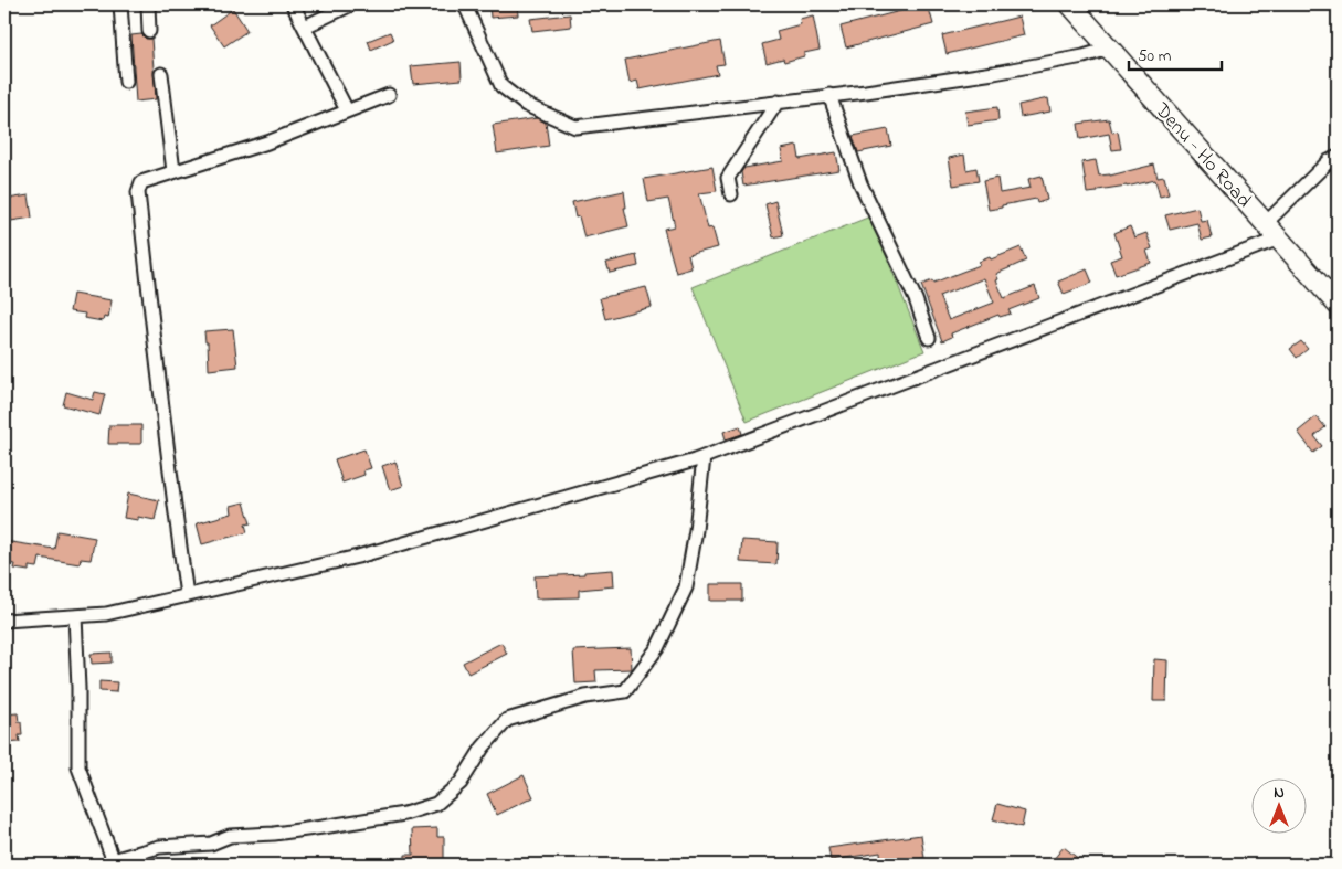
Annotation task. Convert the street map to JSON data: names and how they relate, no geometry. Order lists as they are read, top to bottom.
{
  "streets": {
    "main road": ["Denu - Ho Road"]
  },
  "scale_bar": "50 m",
  "north": "top"
}
